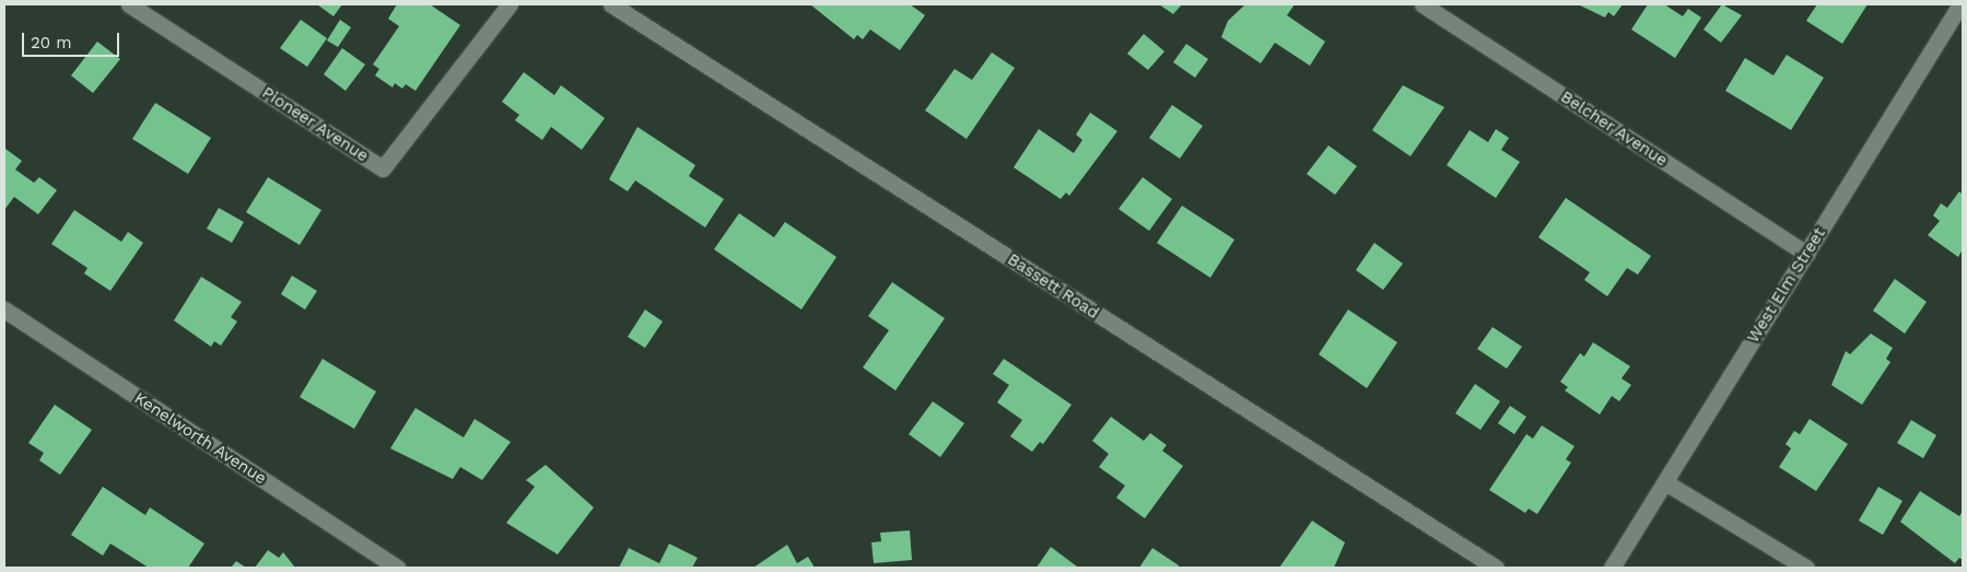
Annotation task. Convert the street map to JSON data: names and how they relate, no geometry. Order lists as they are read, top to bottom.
{
  "streets": {
    "street": [
      "Pioneer Avenue",
      "Belcher Avenue",
      "West Elm Street",
      "Bassett Road",
      "Kenelworth Avenue"
    ]
  },
  "crossings": [
    ["Belcher Avenue", "West Elm Street"]
  ],
  "scale_bar": "20 m"
}
